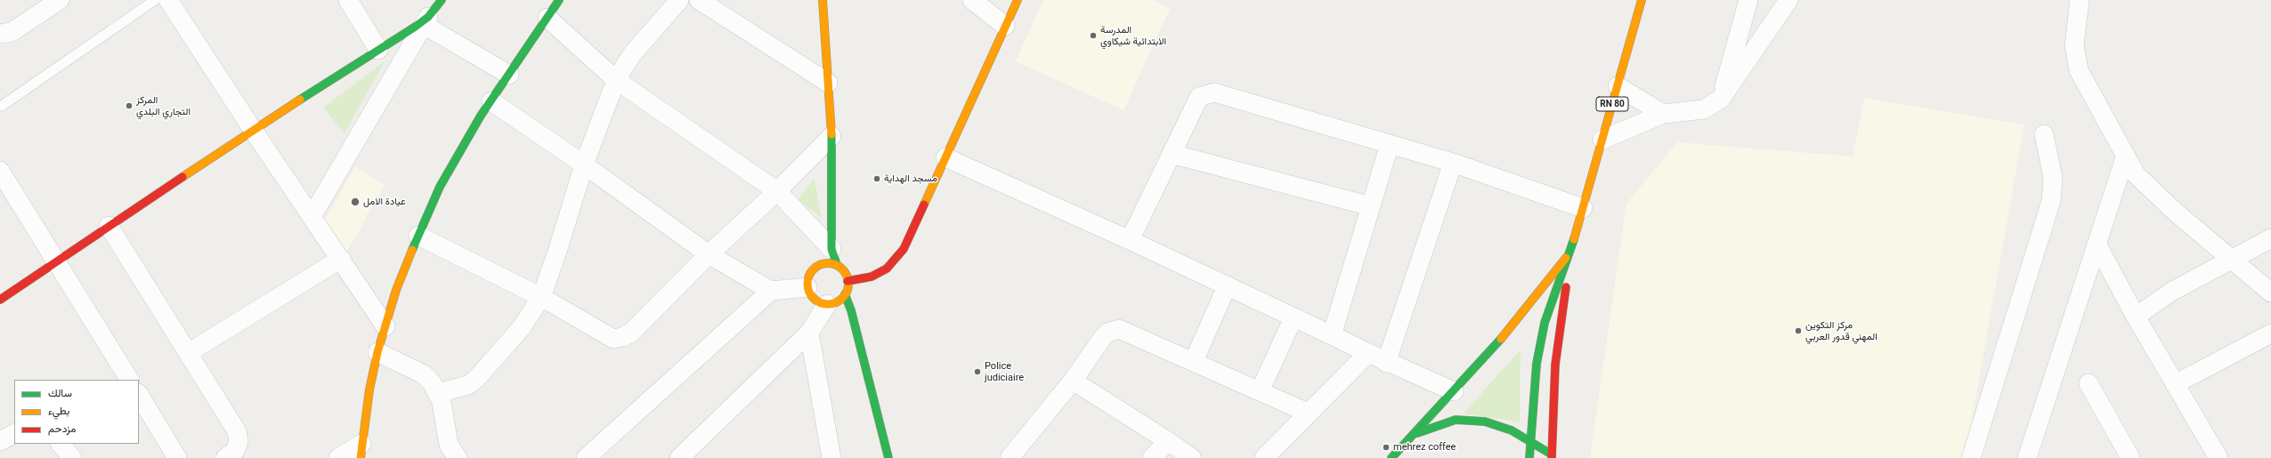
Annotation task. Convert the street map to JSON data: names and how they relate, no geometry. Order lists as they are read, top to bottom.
{
  "streets": {
    "street": ["RN 80"]
  },
  "places": [
    "المدرسة الابتدائية شيكاوي",
    "المركز التجاري البلدي",
    "مسجد الهداية",
    "عيادة الامل",
    "مركز التكوين المهني قدور العربي",
    "Police judiciaire",
    "mehrez coffee"
  ],
  "legend": ["سالك", "بطيء", "مزدحم"]
}
